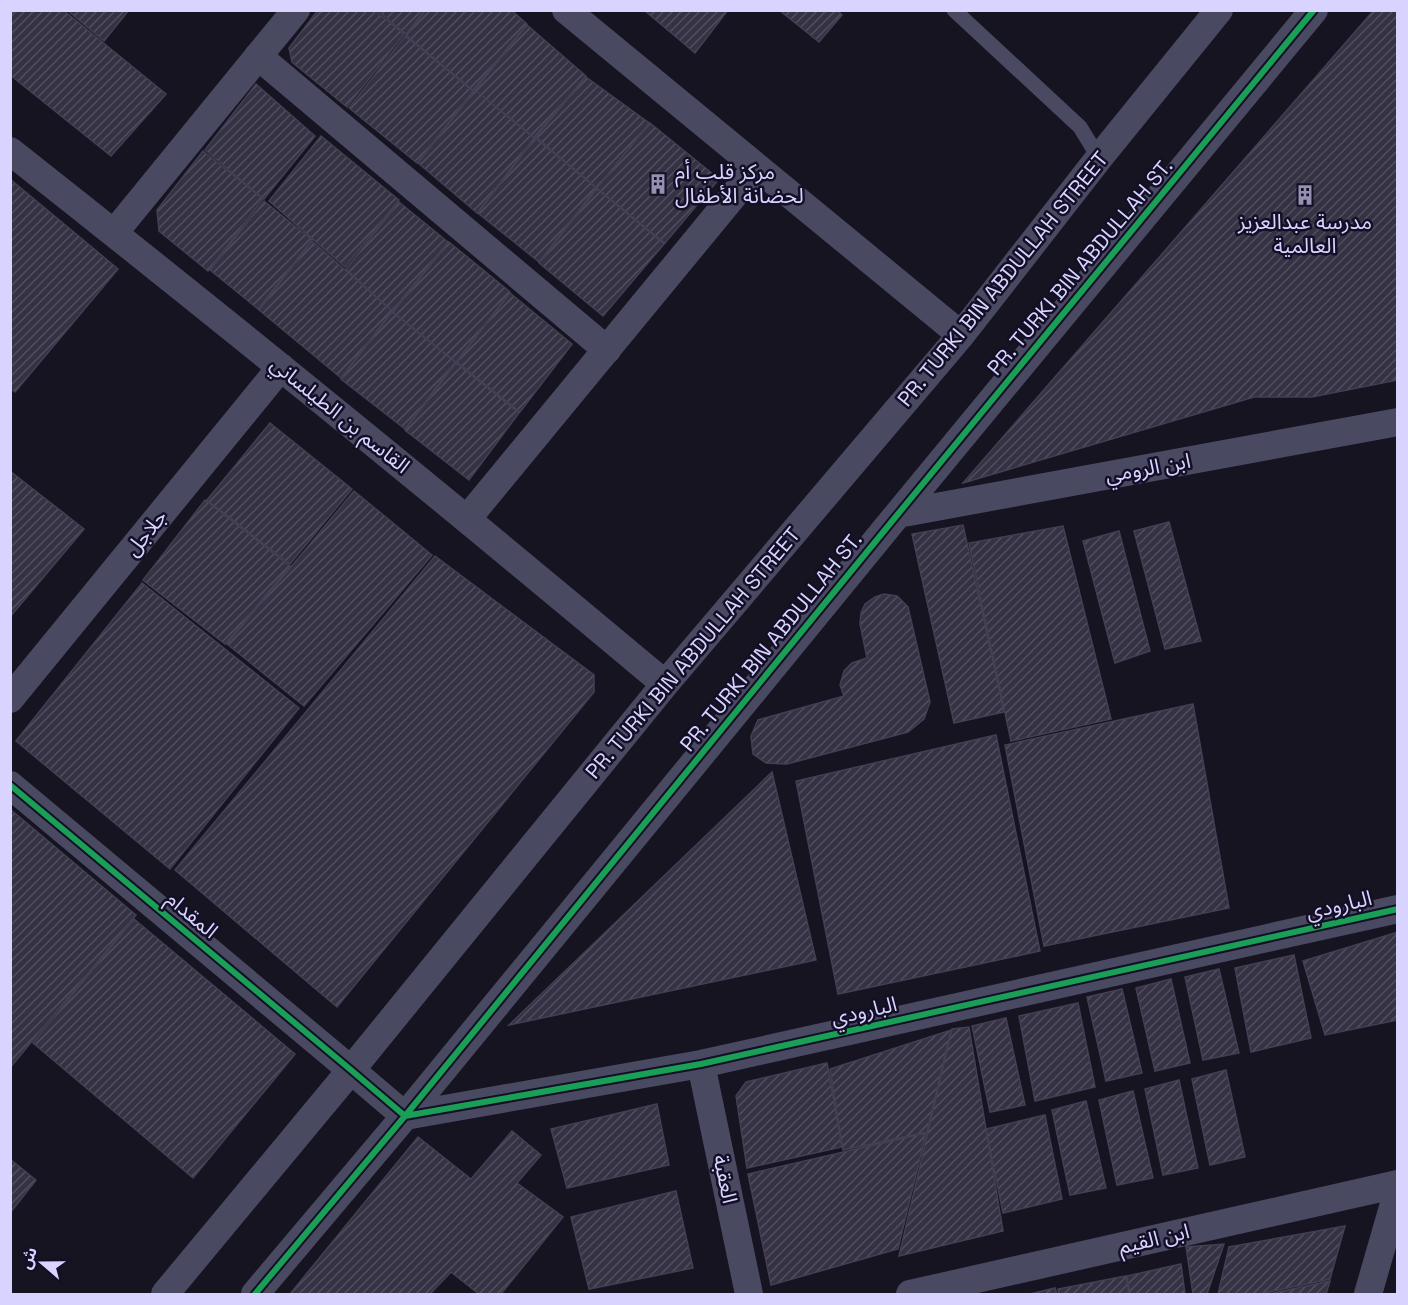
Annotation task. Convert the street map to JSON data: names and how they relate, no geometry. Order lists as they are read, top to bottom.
{
  "streets": {
    "street": [
      "PR. TURKI BIN ABDULLAH ST.",
      "PR. TURKI BIN ABDULLAH STREET",
      "القاسم بن الطيلساني",
      "ابن الرومي",
      "جلاجل",
      "البارودي",
      "المقدام",
      "العقبة",
      "ابن القيم"
    ]
  },
  "crossings": [
    ["PR. TURKI BIN ABDULLAH ST.", "ابن الرومي"],
    ["PR. TURKI BIN ABDULLAH ST.", "البارودي"],
    ["PR. TURKI BIN ABDULLAH STREET", "القاسم بن الطيلساني"],
    ["PR. TURKI BIN ABDULLAH STREET", "المقدام"],
    ["القاسم بن الطيلساني", "جلاجل"],
    ["البارودي", "العقبة"]
  ],
  "places": {
    "building": ["مركز قلب أم لحضانة الأطفال", "مدرسة عبدالعزيز العالمية"]
  },
  "north": "left"
}
